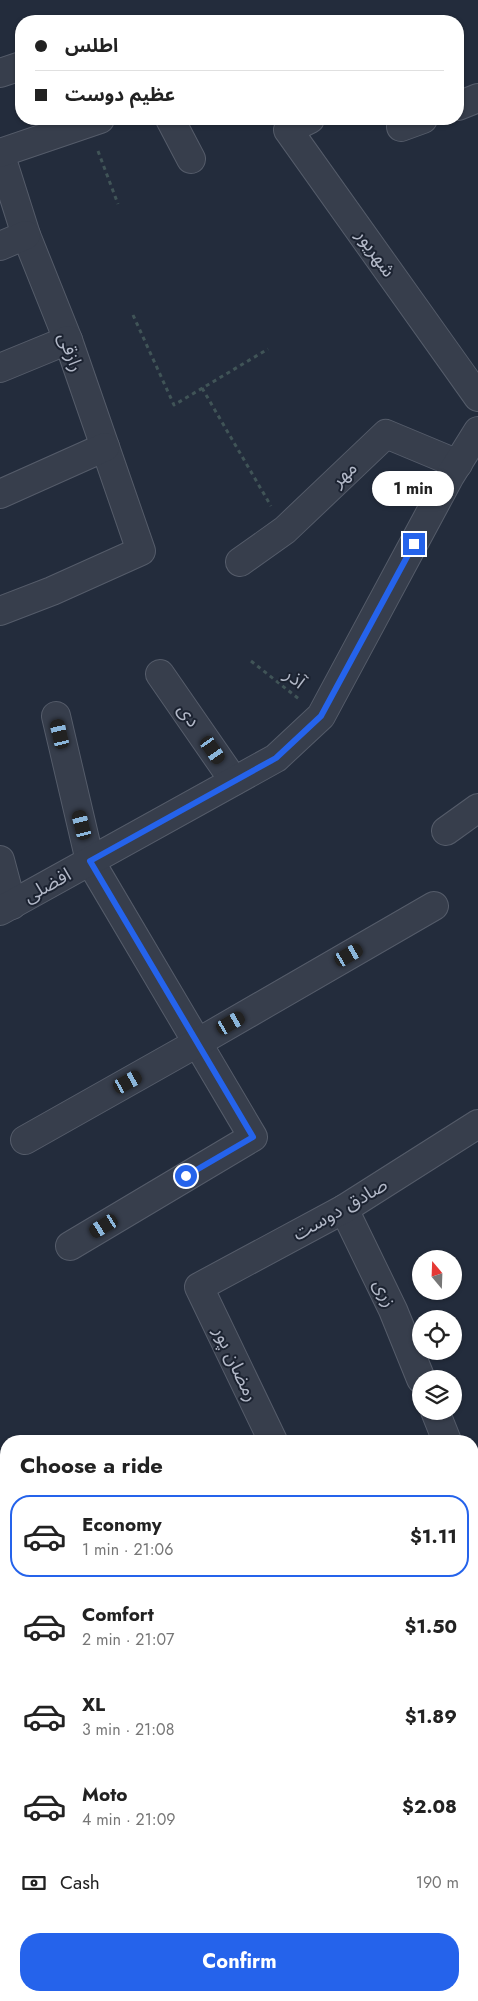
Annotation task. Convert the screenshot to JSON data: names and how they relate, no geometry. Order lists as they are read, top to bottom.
{
  "streets": {
    "street": [
      "شهریور",
      "رازقی",
      "مهر",
      "دی",
      "افضلی",
      "صادق دوست",
      "زری",
      "رمضان پور"
    ],
    "path": ["آذر"]
  },
  "crossings": [
    ["مهر", "افضلی"],
    ["آذر", "افضلی"],
    ["دی", "افضلی"],
    ["صادق دوست", "زری"],
    ["صادق دوست", "رمضان پور"]
  ],
  "north": "top",
  "page": {
    "banner": ["اطلس", "عظیم دوست"],
    "bubble": "1 min",
    "heading": "Choose a ride",
    "list": [
      {
        "name": "Economy",
        "note": "1 min · 21:06",
        "value": "$1.11"
      },
      {
        "name": "Comfort",
        "note": "2 min · 21:07",
        "value": "$1.50"
      },
      {
        "name": "XL",
        "note": "3 min · 21:08",
        "value": "$1.89"
      },
      {
        "name": "Moto",
        "note": "4 min · 21:09",
        "value": "$2.08"
      }
    ],
    "pay": ["Cash", "190 m"],
    "buttons": "Confirm"
  }
}
